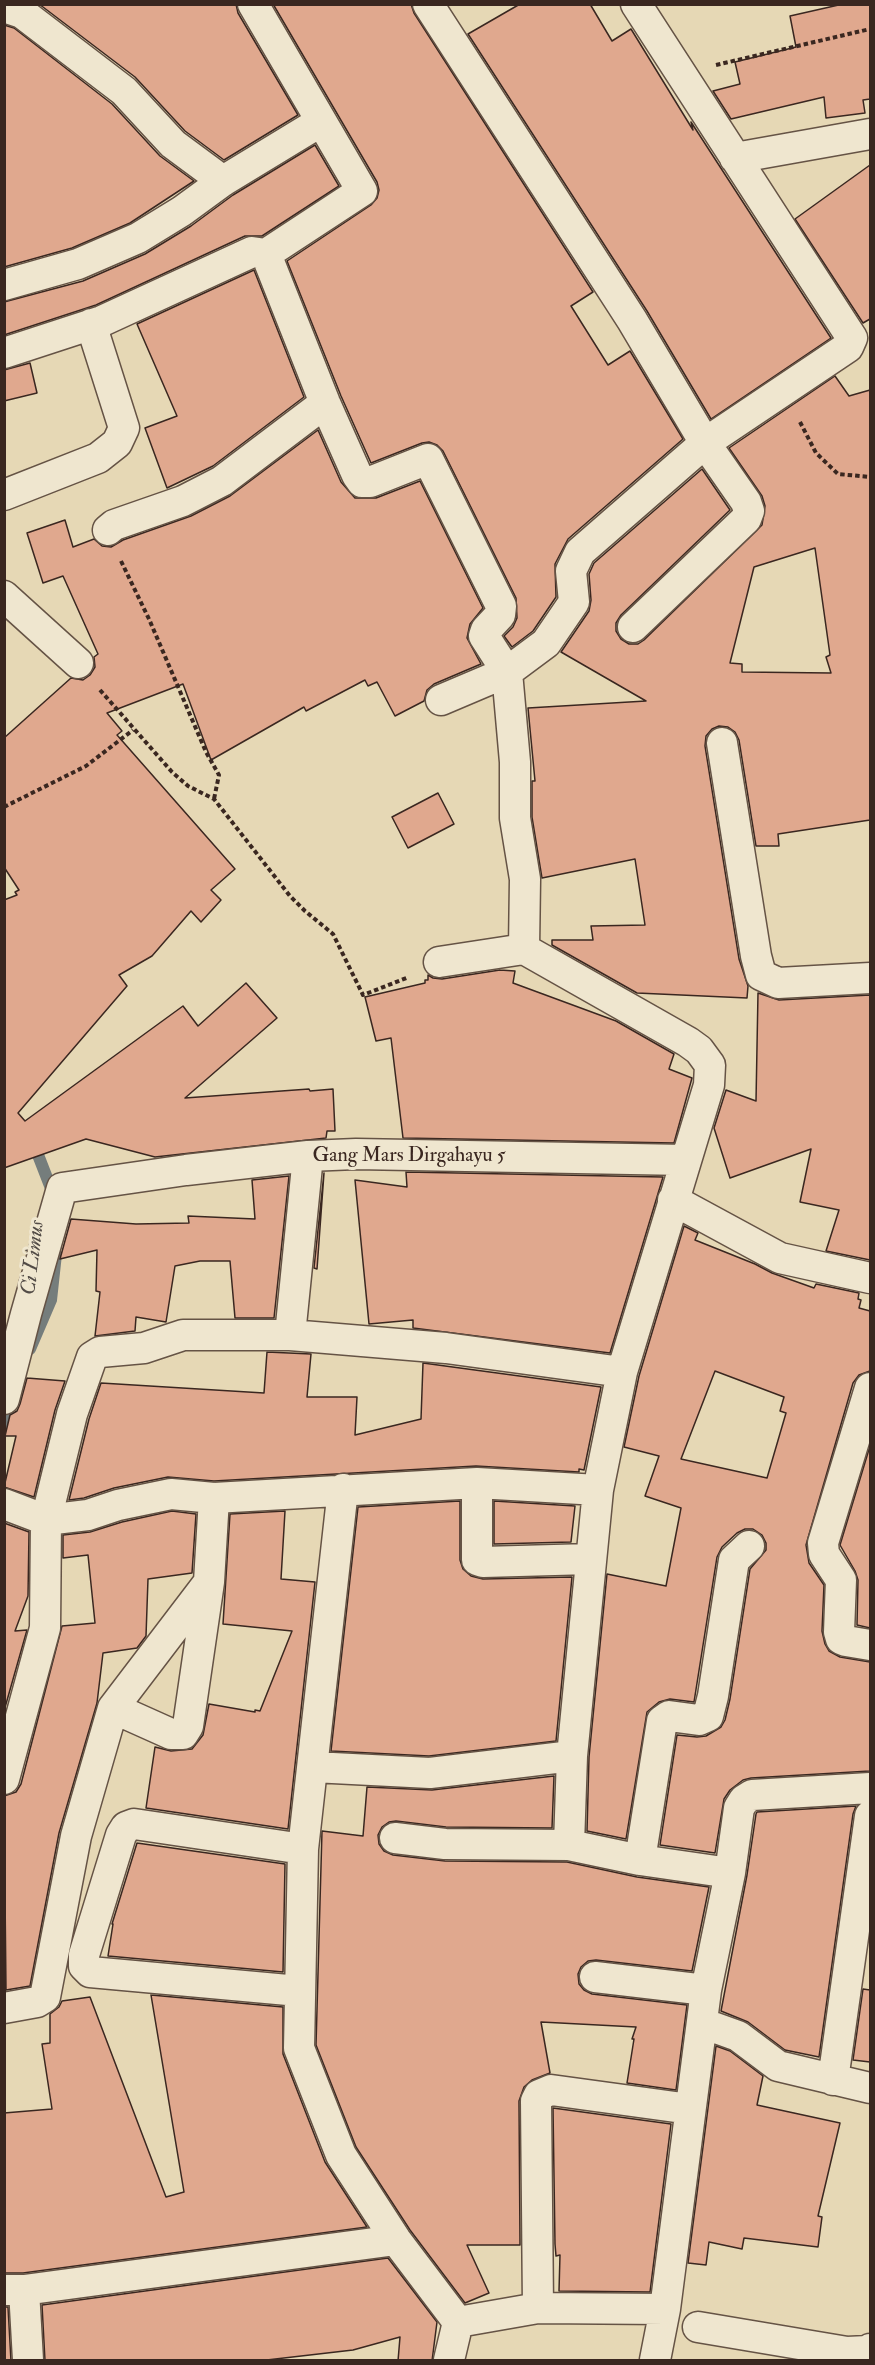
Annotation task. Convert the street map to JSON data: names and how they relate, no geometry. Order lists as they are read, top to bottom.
{
  "streets": {
    "street": ["Gang Mars Dirgahayu 5"]
  },
  "water": ["Ci Limus"]
}
